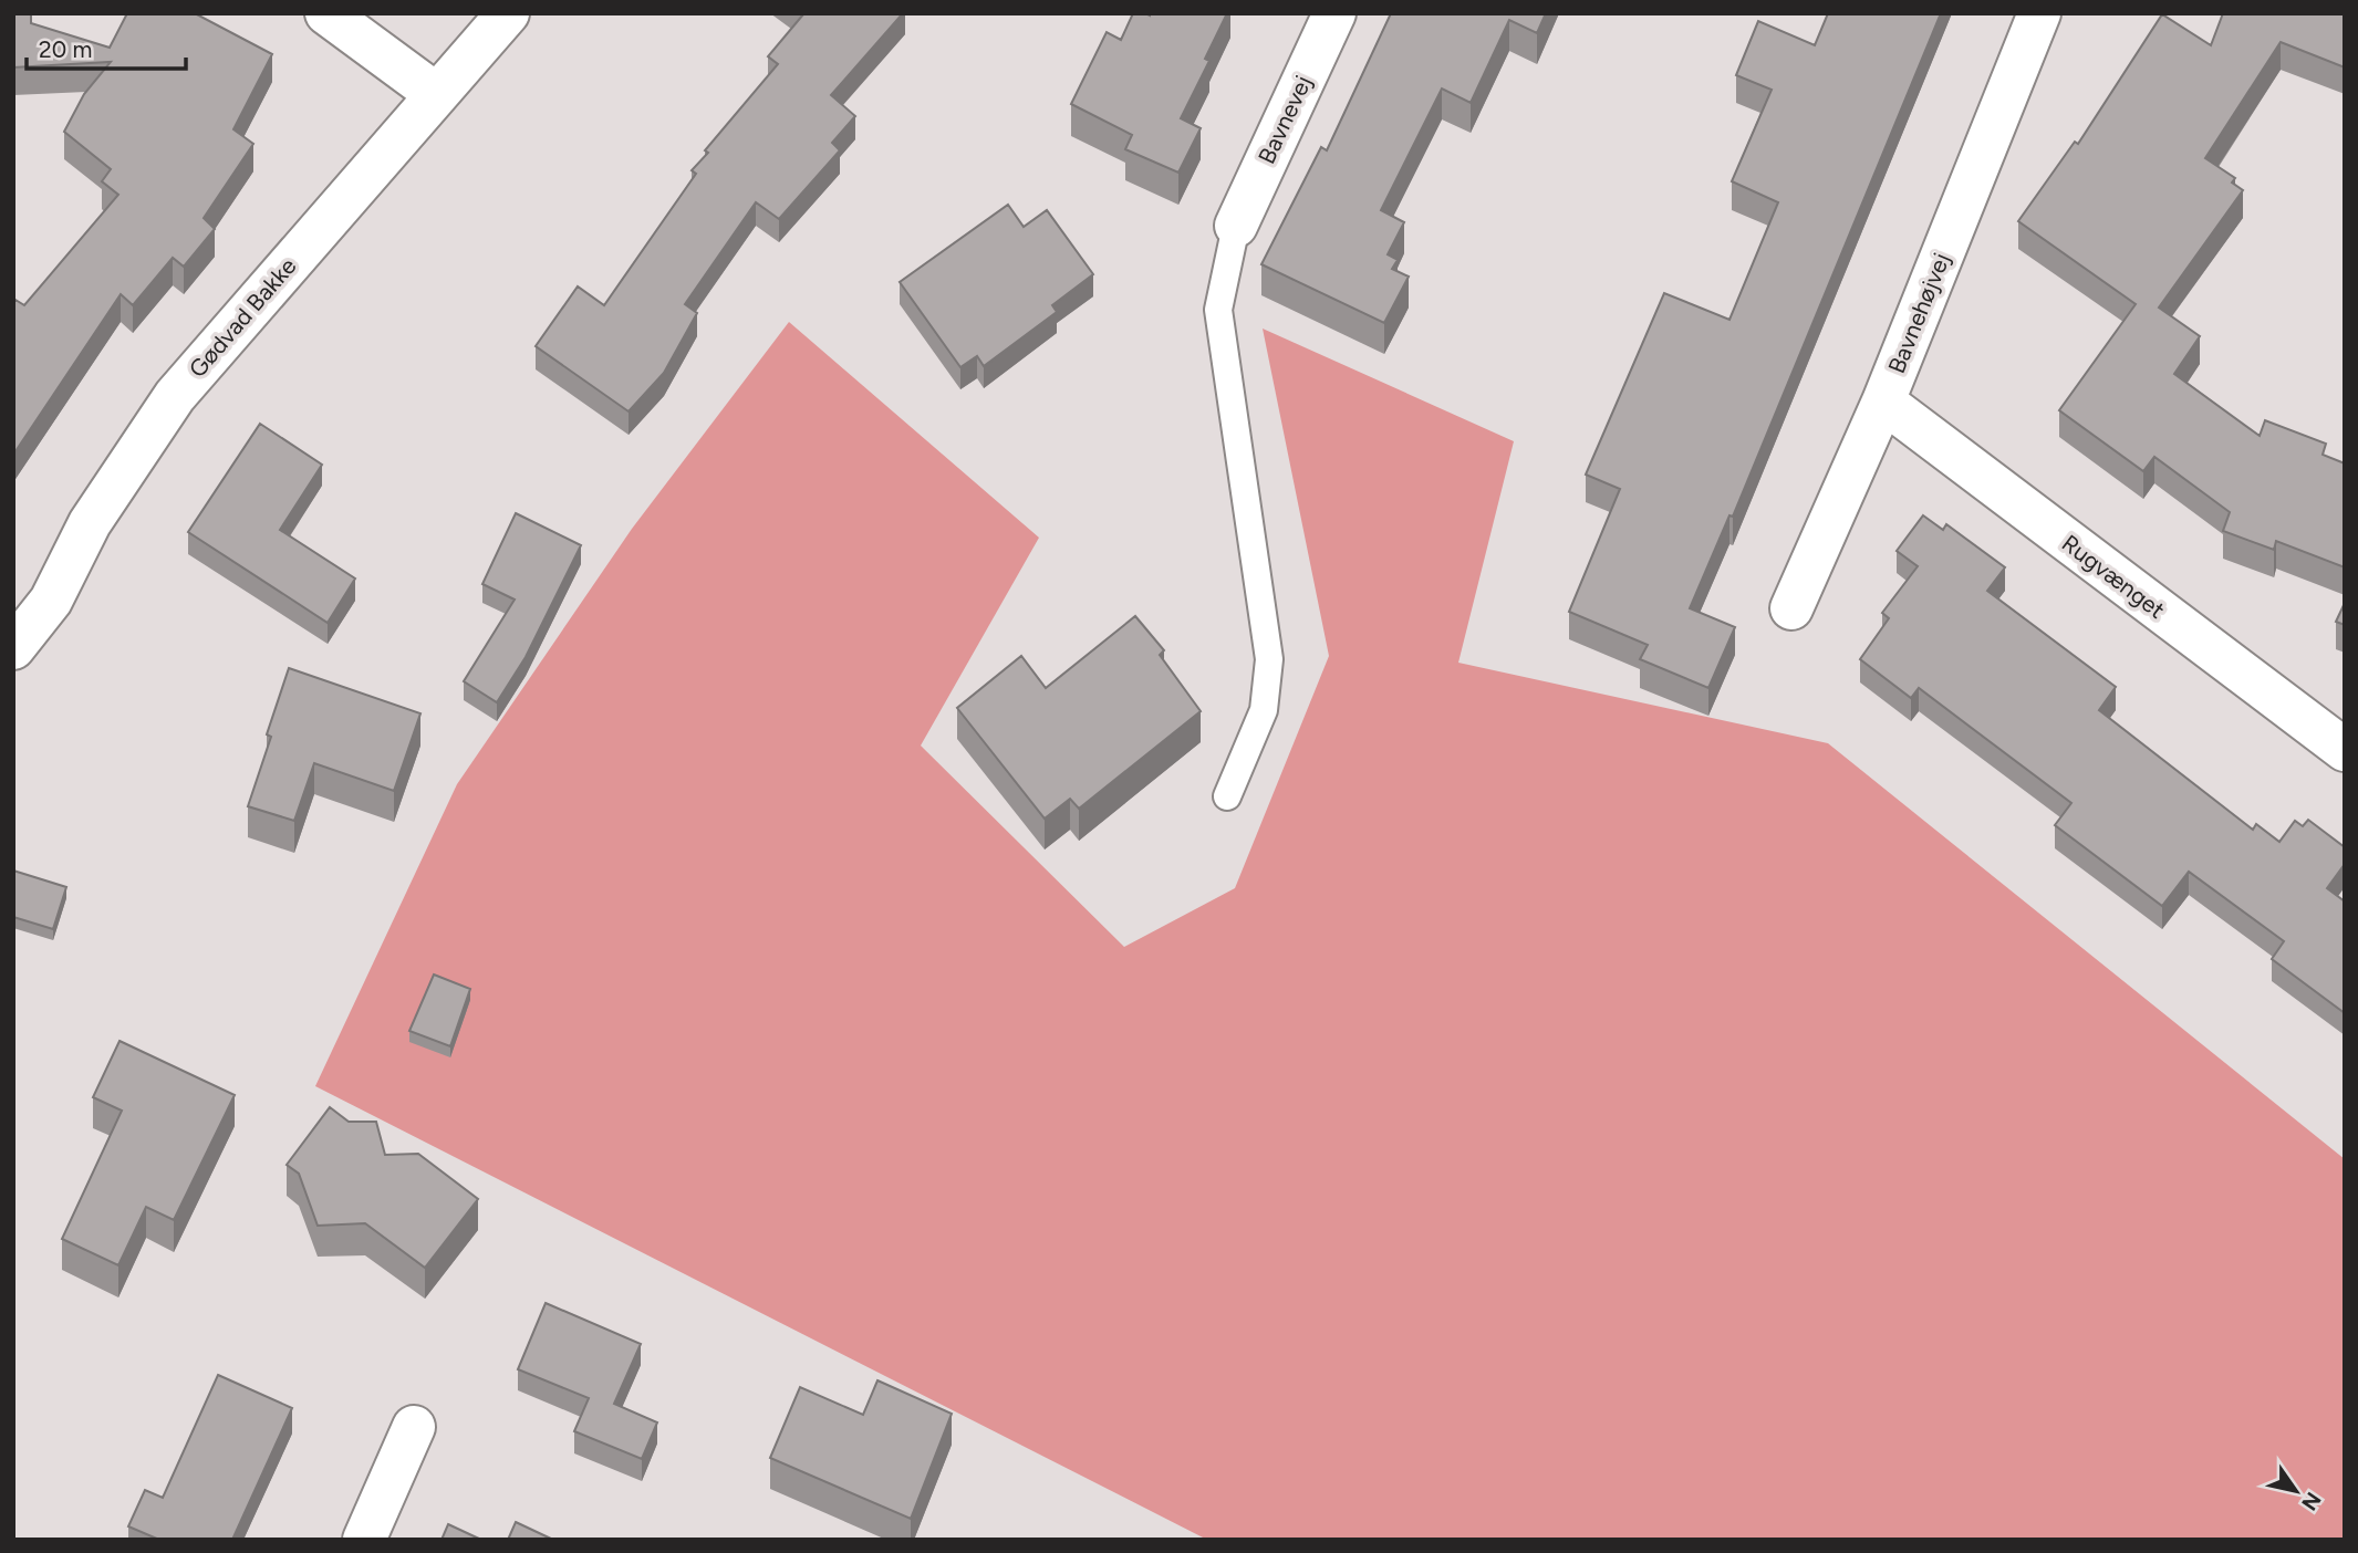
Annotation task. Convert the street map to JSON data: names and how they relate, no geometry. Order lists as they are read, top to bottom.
{
  "streets": {
    "street": [
      "Bavnevej",
      "Bavnehøjvej",
      "Gødvad Bakke",
      "Rugvænget"
    ]
  },
  "crossings": [
    ["Bavnehøjvej", "Rugvænget"]
  ],
  "scale_bar": "20 m",
  "north": "bottom right"
}
